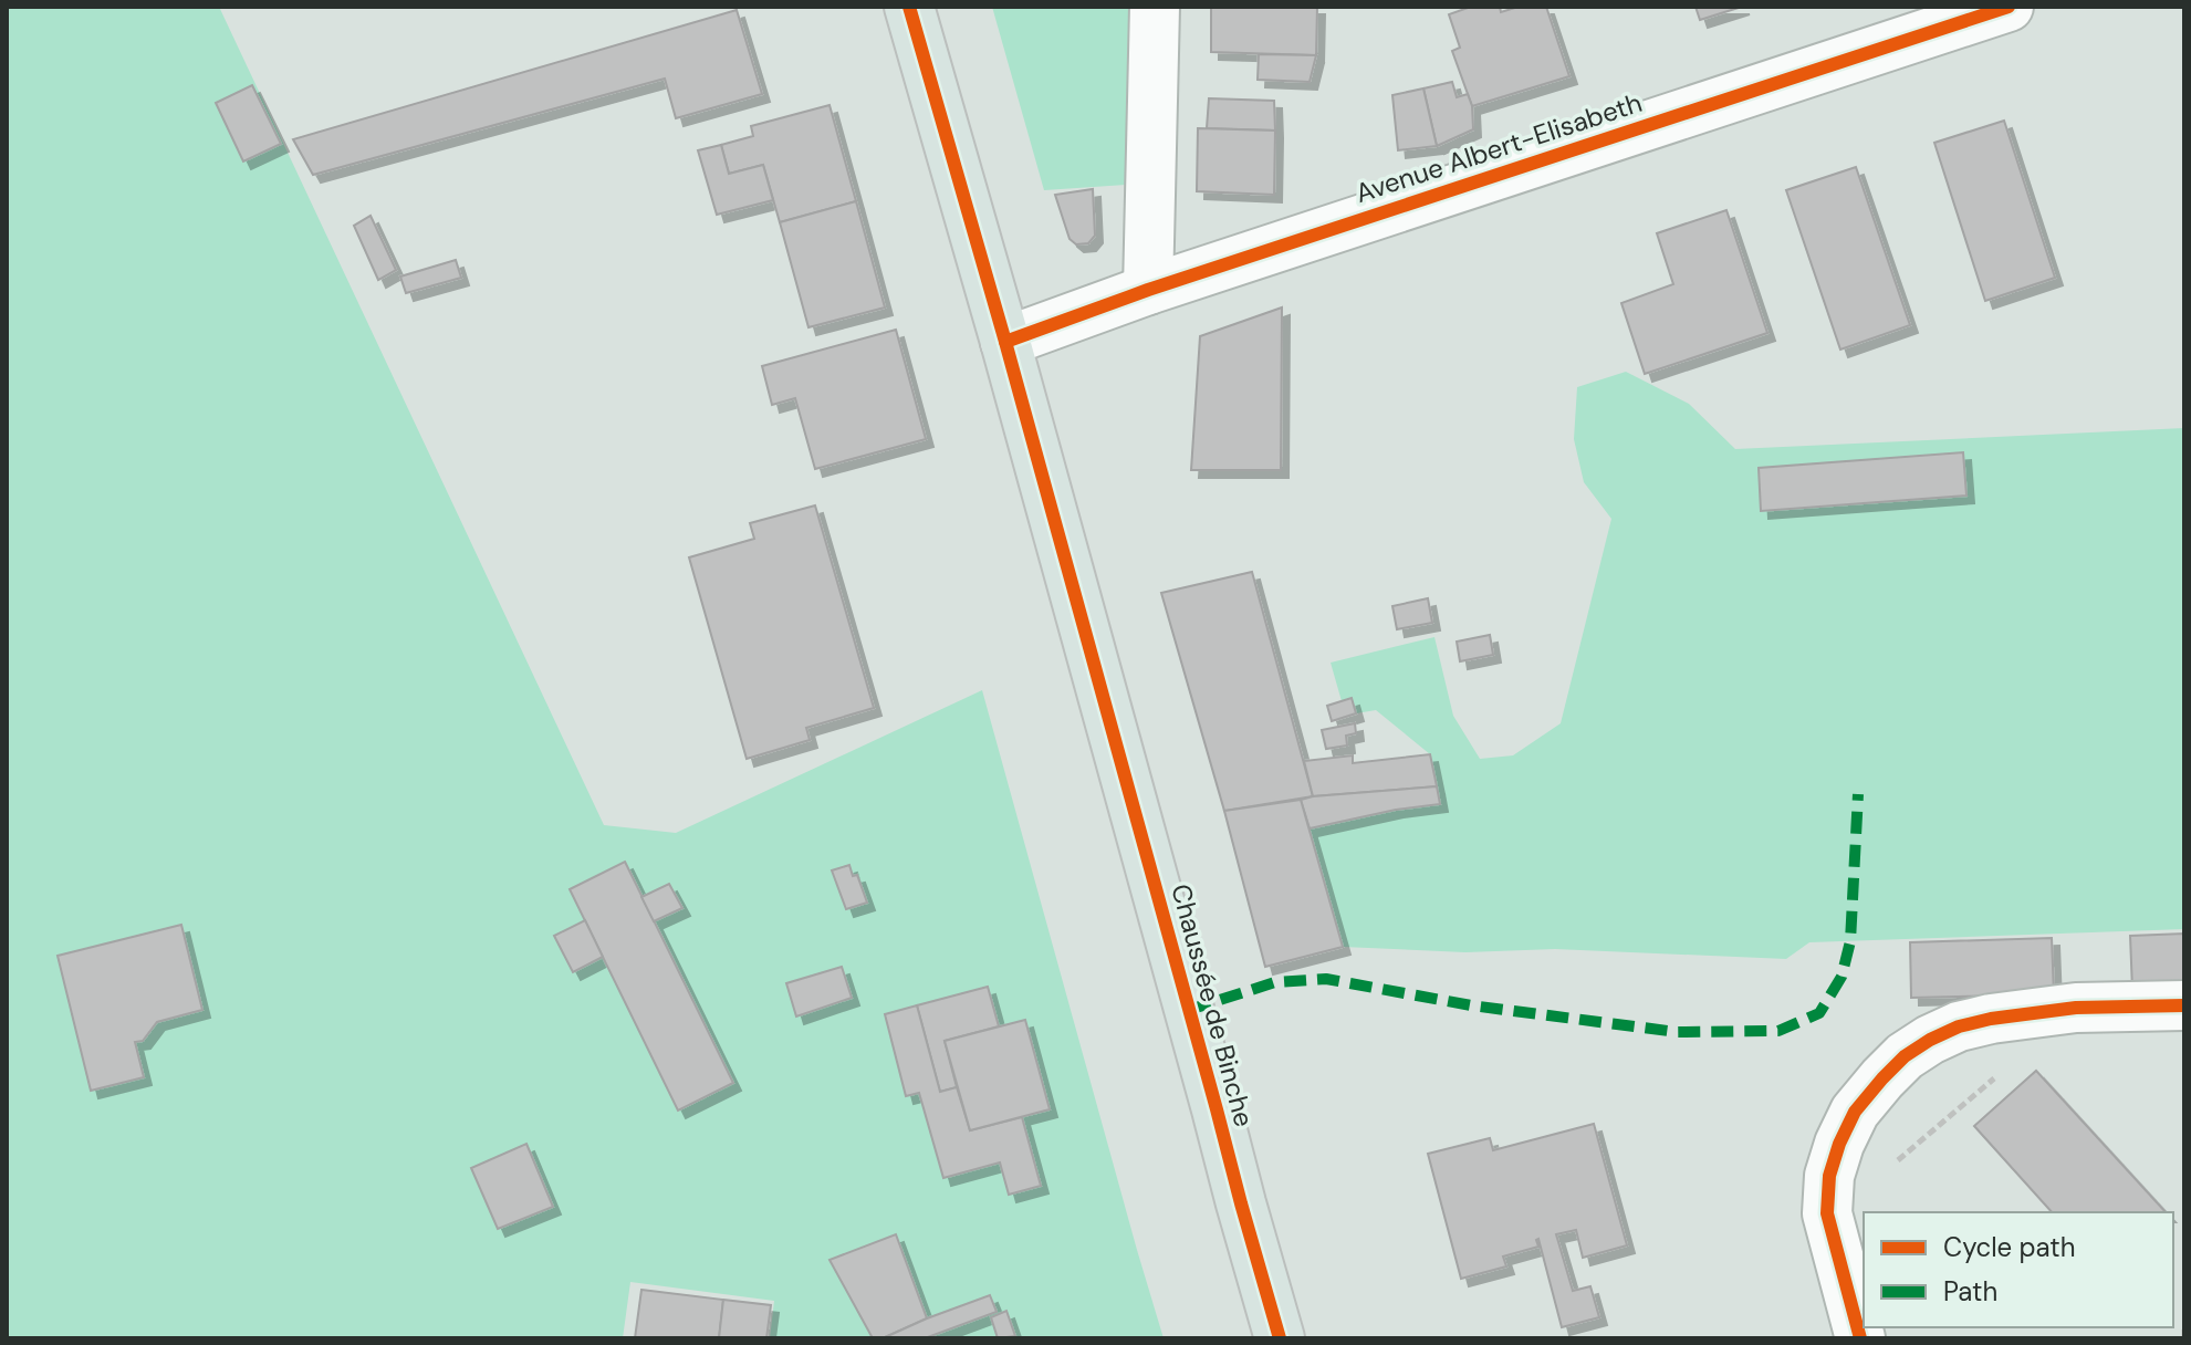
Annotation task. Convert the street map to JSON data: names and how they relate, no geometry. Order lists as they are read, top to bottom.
{
  "streets": {
    "main road": ["Chaussée de Binche"],
    "street": ["Avenue Albert-Elisabeth"]
  },
  "crossings": [
    ["Avenue Albert-Elisabeth", "Chaussée de Binche"]
  ],
  "legend": ["Cycle path", "Path"]
}
